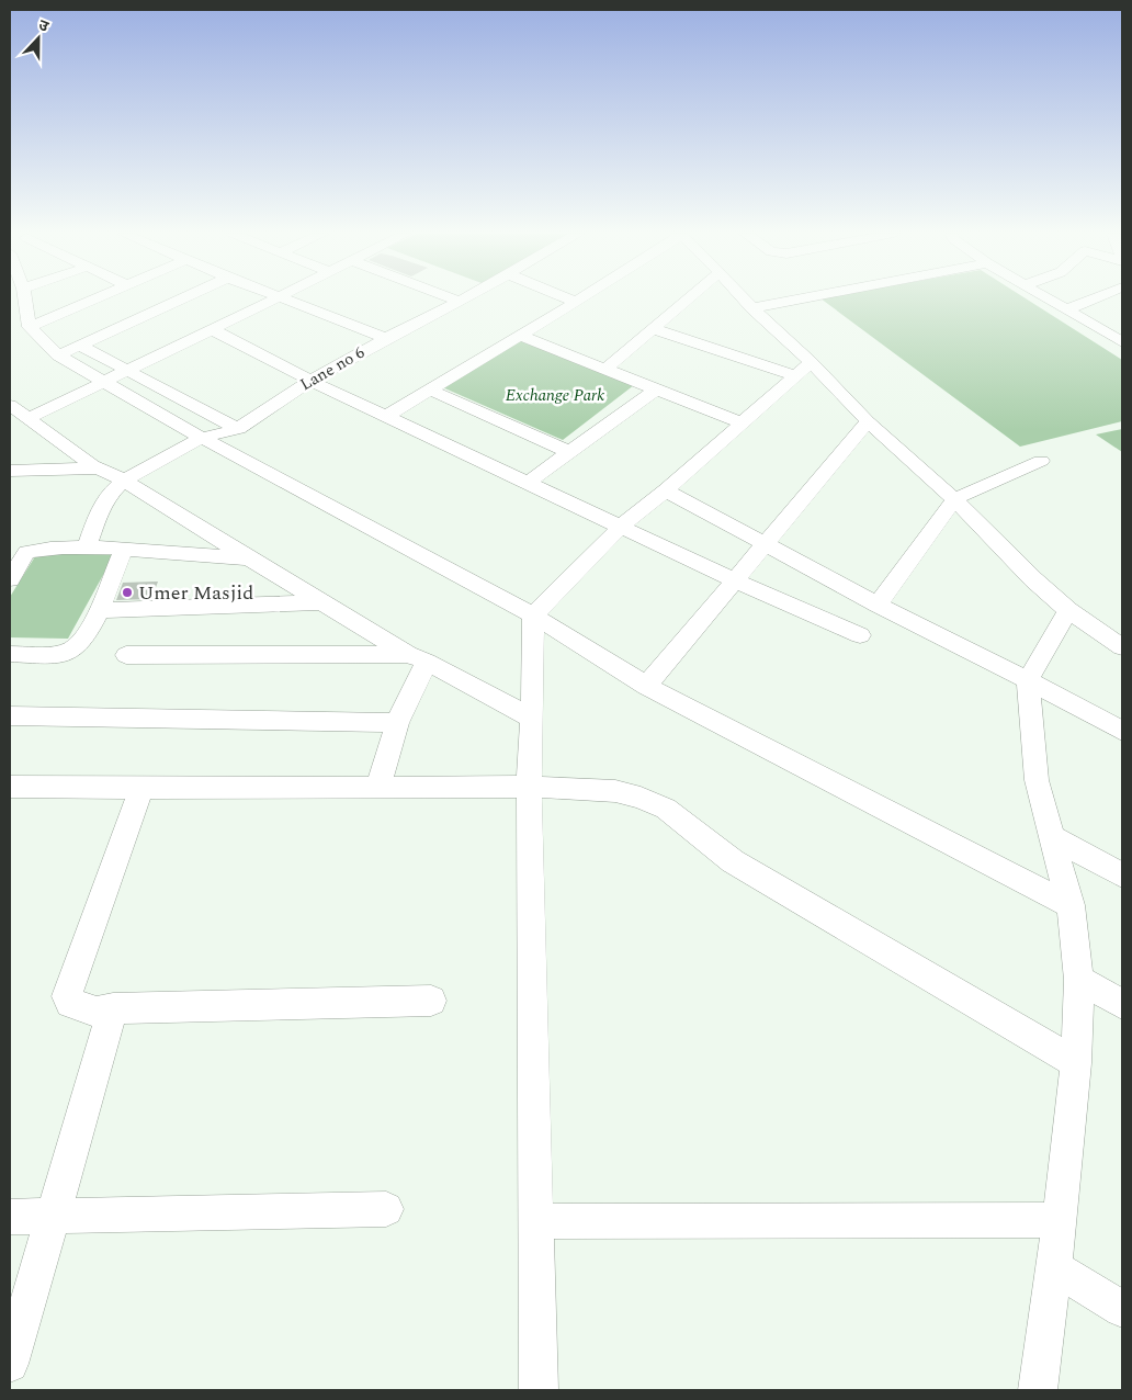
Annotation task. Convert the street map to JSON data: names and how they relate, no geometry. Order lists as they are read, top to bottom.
{
  "streets": {
    "street": ["Lane no 6"]
  },
  "parks": ["Exchange Park"],
  "places": ["Umer Masjid"],
  "north": "top"
}
